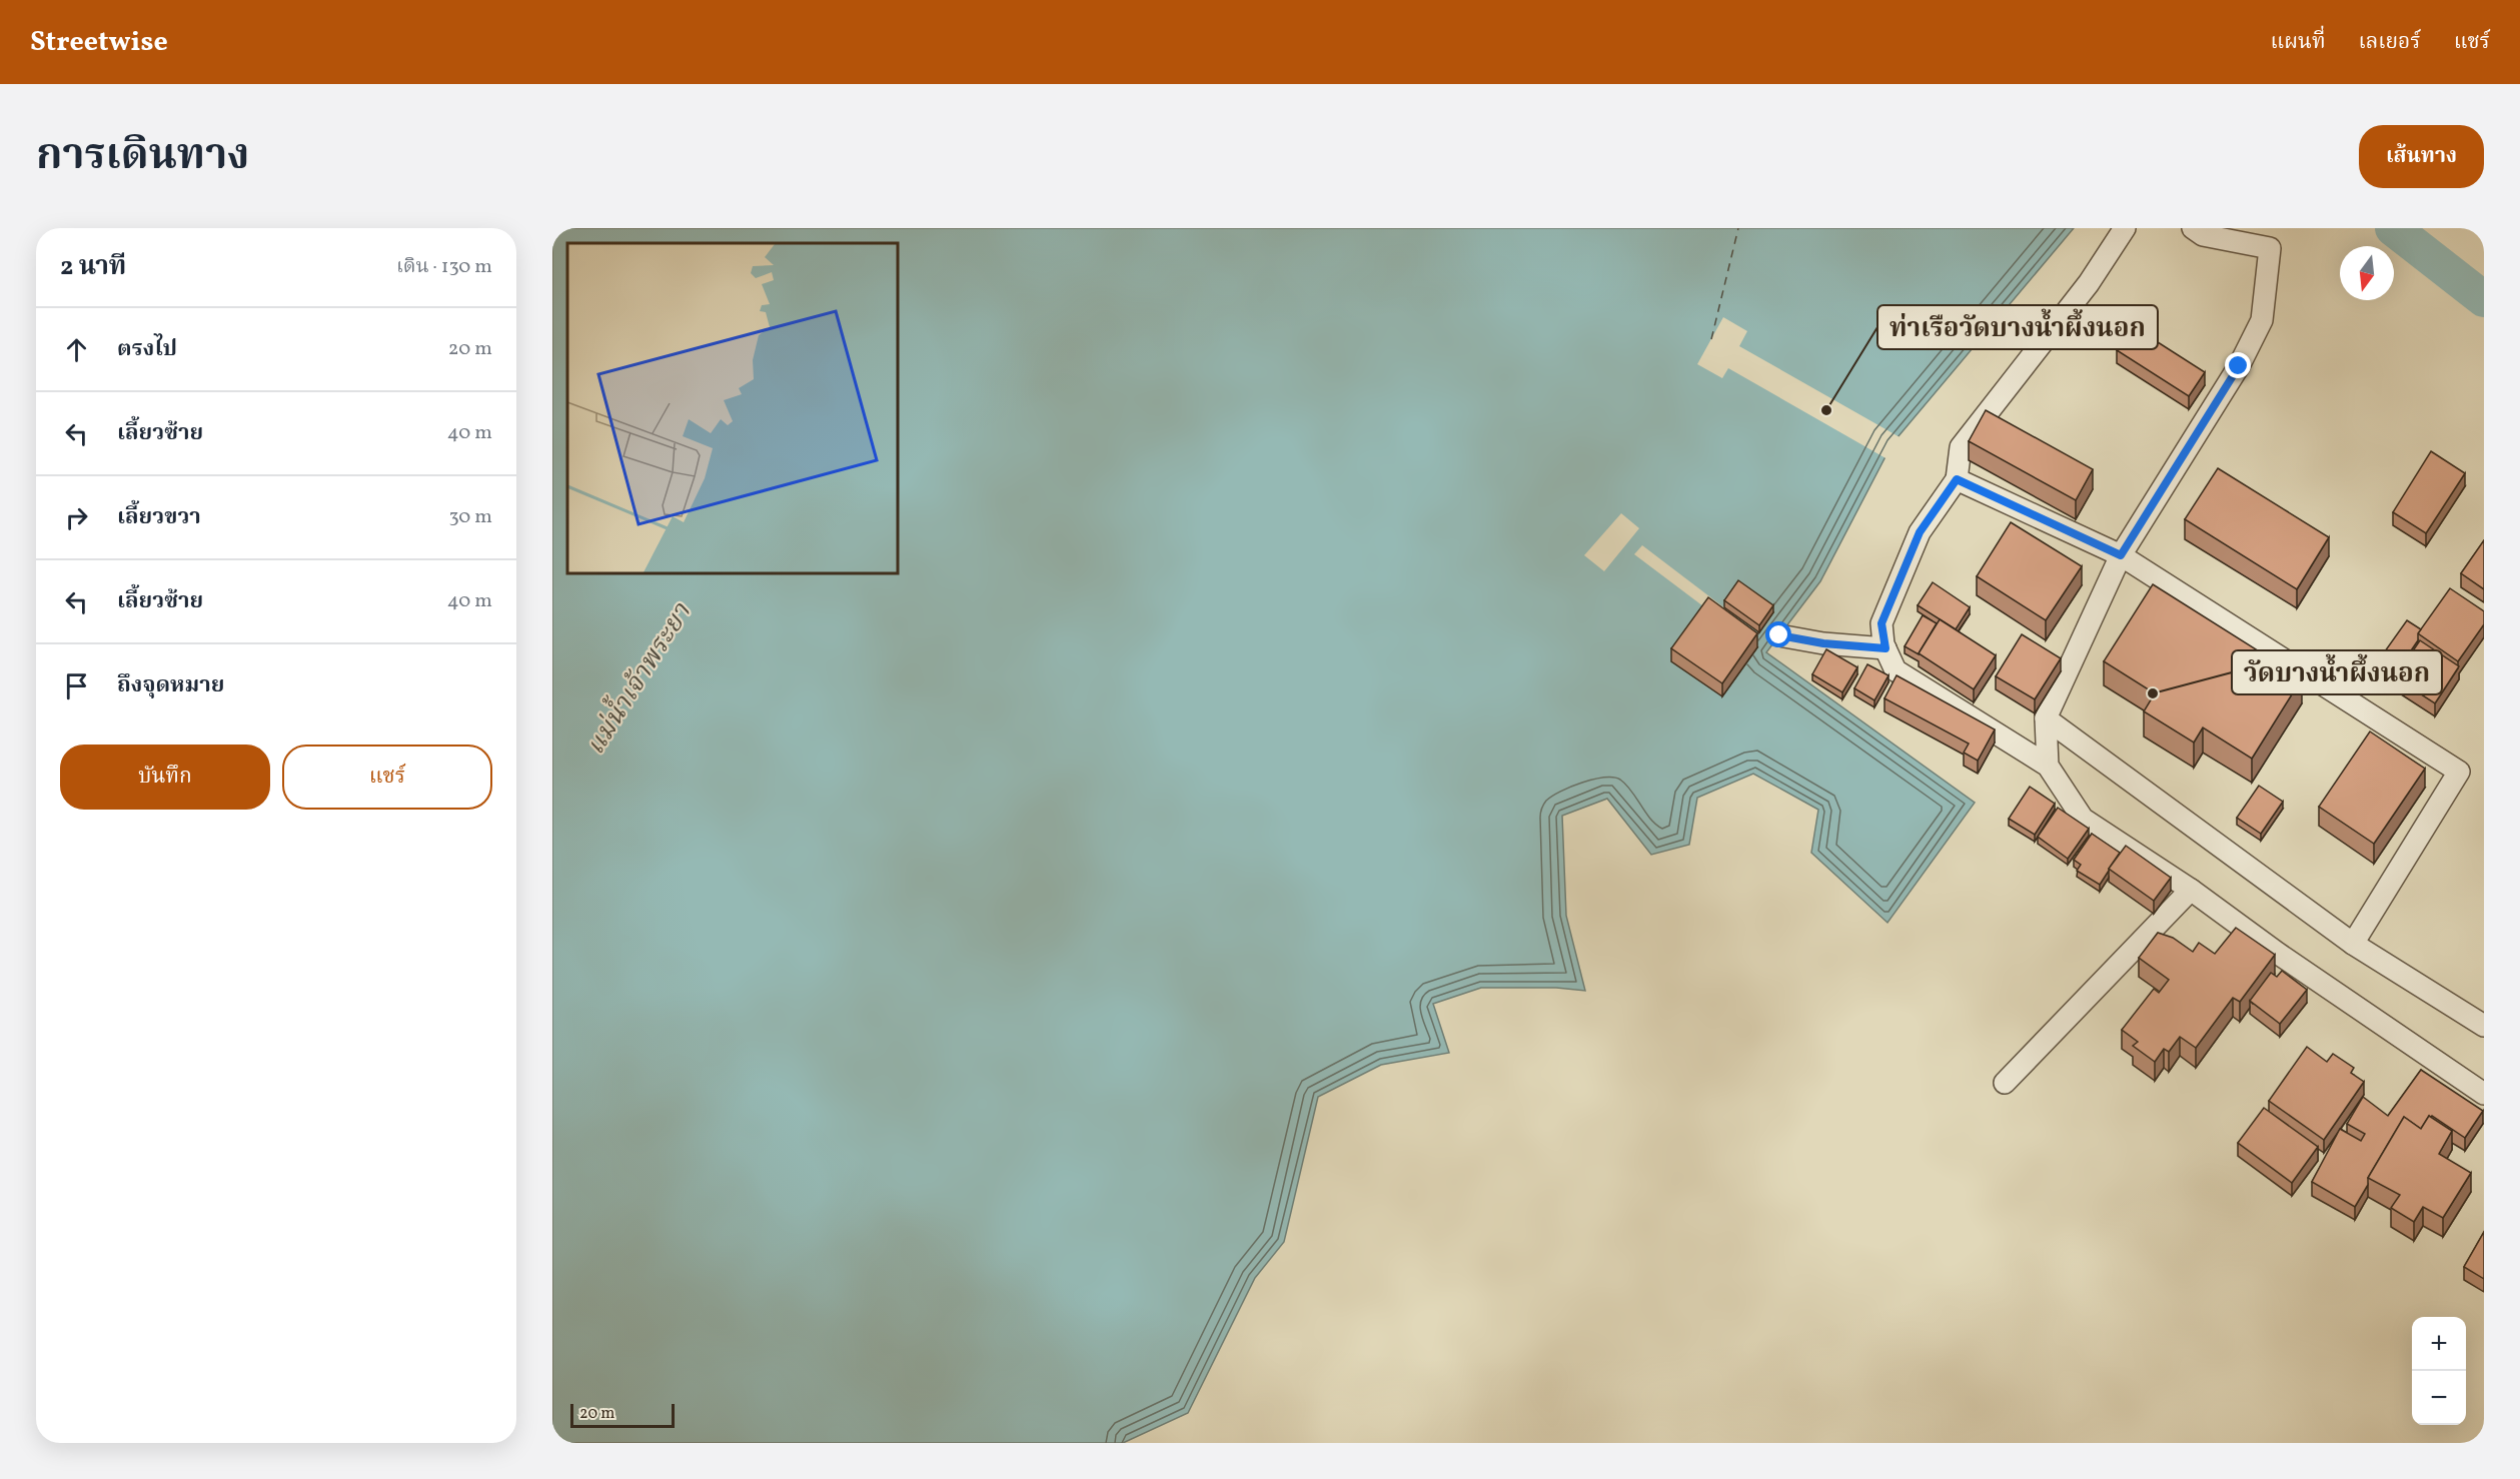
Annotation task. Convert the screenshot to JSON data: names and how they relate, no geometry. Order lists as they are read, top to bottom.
{
  "water": ["แม่น้ำเจ้าพระยา"],
  "places": ["ท่าเรือวัดบางน้ำผึ้งนอก", "วัดบางน้ำผึ้งนอก"],
  "scale_bar": "20 m",
  "north": "bottom",
  "page": {
    "header": "Streetwise",
    "nav": ["แผนที่", "เลเยอร์", "แชร์"],
    "title": "การเดินทาง",
    "buttons": [
      "เส้นทาง",
      ["บันทึก", "แชร์"]
    ],
    "heading": ["2 นาที", "เดิน · 130 m"],
    "list": [
      ["ตรงไป", "20 m"],
      ["เลี้ยวซ้าย", "40 m"],
      ["เลี้ยวขวา", "30 m"],
      ["เลี้ยวซ้าย", "40 m"],
      "ถึงจุดหมาย"
    ],
    "map_buttons": ["+", "−"],
    "scale": "20 m"
  }
}
